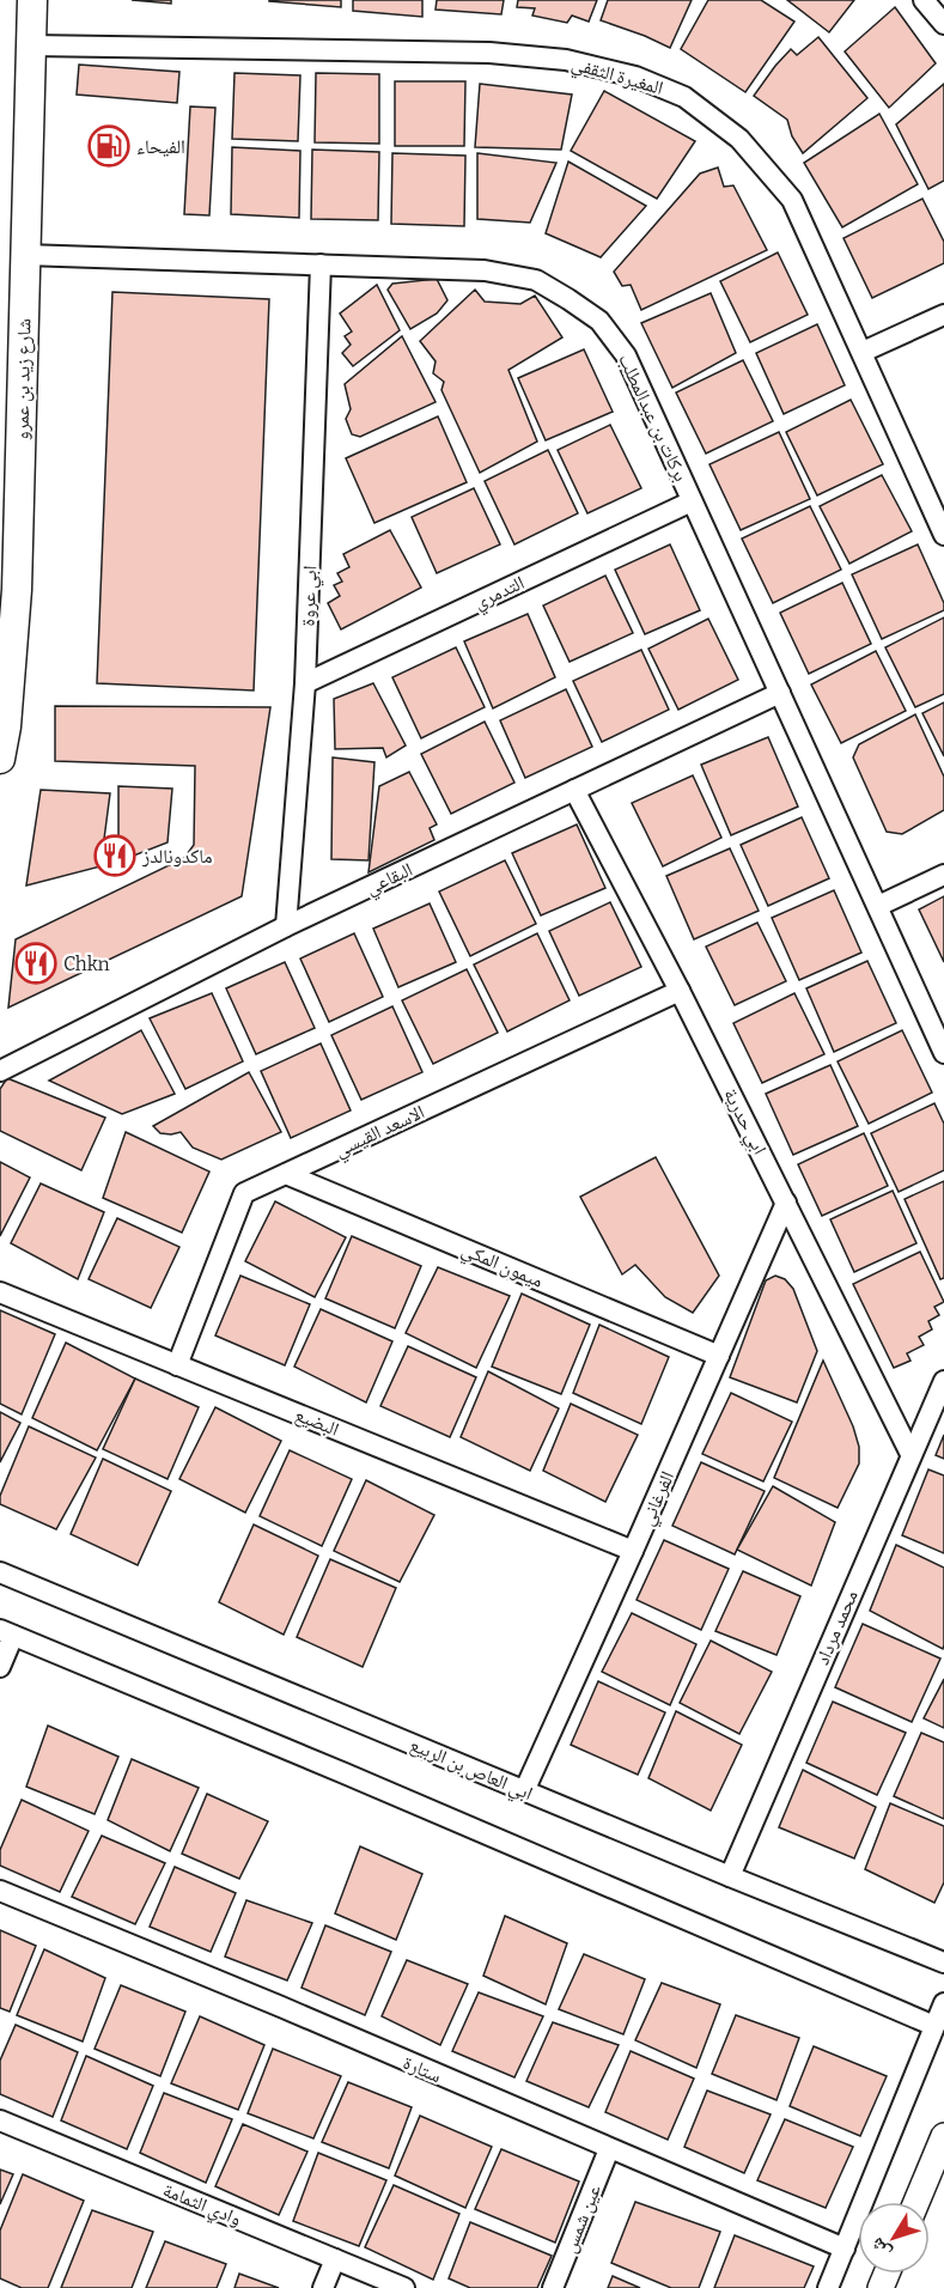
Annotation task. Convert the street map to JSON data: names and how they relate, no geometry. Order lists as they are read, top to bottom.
{
  "streets": {
    "main road": ["شارع زيد بن عمرو"],
    "street": [
      "المغيرة الثقفي",
      "بركات بن عبدالمطلب",
      "التدمري",
      "ابي عروة",
      "البقاعي",
      "ابي حدرية",
      "الاسعد القيسي",
      "ميمون المكي",
      "البضيع",
      "الفرغاني",
      "محمد مرداد",
      "ابي العاص بن الربيع",
      "ستارة",
      "وادي الثمامة",
      "عين شمس"
    ]
  },
  "crossings": [
    ["المغيرة الثقفي", "شارع زيد بن عمرو"],
    ["شارع زيد بن عمرو", "بركات بن عبدالمطلب"],
    ["بركات بن عبدالمطلب", "التدمري"],
    ["بركات بن عبدالمطلب", "ابي عروة"],
    ["بركات بن عبدالمطلب", "البقاعي"],
    ["التدمري", "ابي عروة"],
    ["ابي عروة", "البقاعي"],
    ["البقاعي", "ابي حدرية"],
    ["ابي حدرية", "الاسعد القيسي"],
    ["ابي حدرية", "الفرغاني"],
    ["ابي حدرية", "محمد مرداد"],
    ["الاسعد القيسي", "ميمون المكي"],
    ["الاسعد القيسي", "البضيع"],
    ["ميمون المكي", "الفرغاني"],
    ["البضيع", "الفرغاني"],
    ["الفرغاني", "ابي العاص بن الربيع"],
    ["محمد مرداد", "ابي العاص بن الربيع"],
    ["ستارة", "عين شمس"]
  ],
  "places": {
    "fuel station": ["الفيحاء"],
    "restaurant": ["ماكدونالدز", "Chkn"]
  },
  "north": "bottom left"
}
